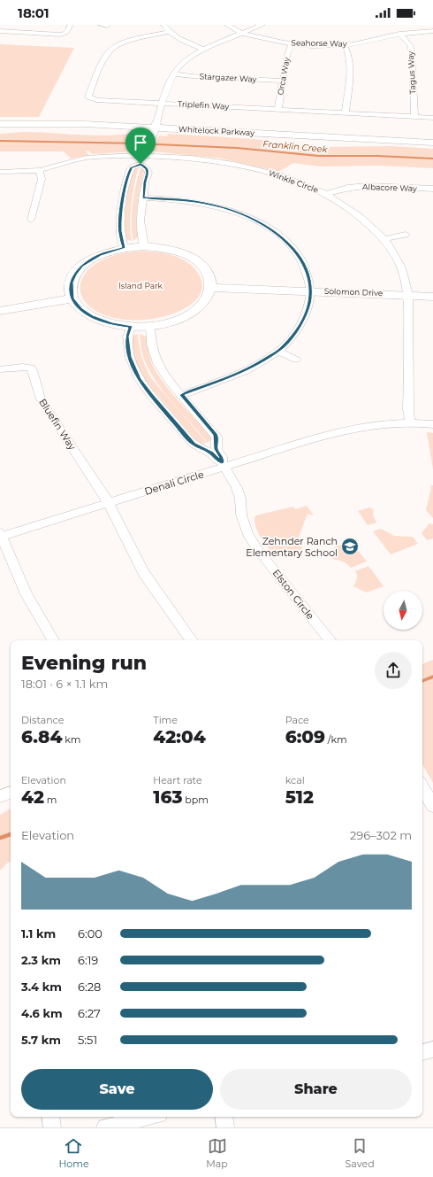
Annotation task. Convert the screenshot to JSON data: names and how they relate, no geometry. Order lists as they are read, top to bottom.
{
  "streets": {
    "main road": ["Whitelock Parkway", "Solomon Drive"],
    "street": [
      "Seahorse Way",
      "Tagus Way",
      "Orca Way",
      "Stargazer Way",
      "Triplefin Way",
      "Winkle Circle",
      "Albacore Way",
      "Bluefin Way",
      "Denali Circle",
      "Elston Circle"
    ]
  },
  "crossings": [
    ["Seahorse Way", "Tagus Way"],
    ["Seahorse Way", "Orca Way"],
    ["Tagus Way", "Triplefin Way"],
    ["Orca Way", "Stargazer Way"],
    ["Orca Way", "Triplefin Way"],
    ["Winkle Circle", "Albacore Way"],
    ["Winkle Circle", "Solomon Drive"],
    ["Winkle Circle", "Denali Circle"],
    ["Bluefin Way", "Denali Circle"],
    ["Denali Circle", "Elston Circle"]
  ],
  "water": ["Franklin Creek"],
  "parks": ["Island Park"],
  "places": {
    "school or university": ["Zehnder Ranch Elementary School"]
  },
  "north": "bottom",
  "page": {
    "status": "18:01",
    "heading": ["Evening run", "18:01 · 6 × 1.1 km"],
    "stats": [
      ["Distance", "6.84 km"],
      ["Time", "42:04"],
      ["Pace", "6:09 /km"],
      ["Elevation", "42 m"],
      ["Heart rate", "163 bpm"],
      ["kcal", "512"]
    ],
    "chart": ["Elevation", "296–302 m"],
    "list": [
      {
        "name": "1.1 km",
        "note": "6:00"
      },
      {
        "name": "2.3 km",
        "note": "6:19"
      },
      {
        "name": "3.4 km",
        "note": "6:28"
      },
      {
        "name": "4.6 km",
        "note": "6:27"
      },
      {
        "name": "5.7 km",
        "note": "5:51"
      }
    ],
    "buttons": ["Save", "Share"],
    "tabs": ["Home", "Map", "Saved"]
  }
}
